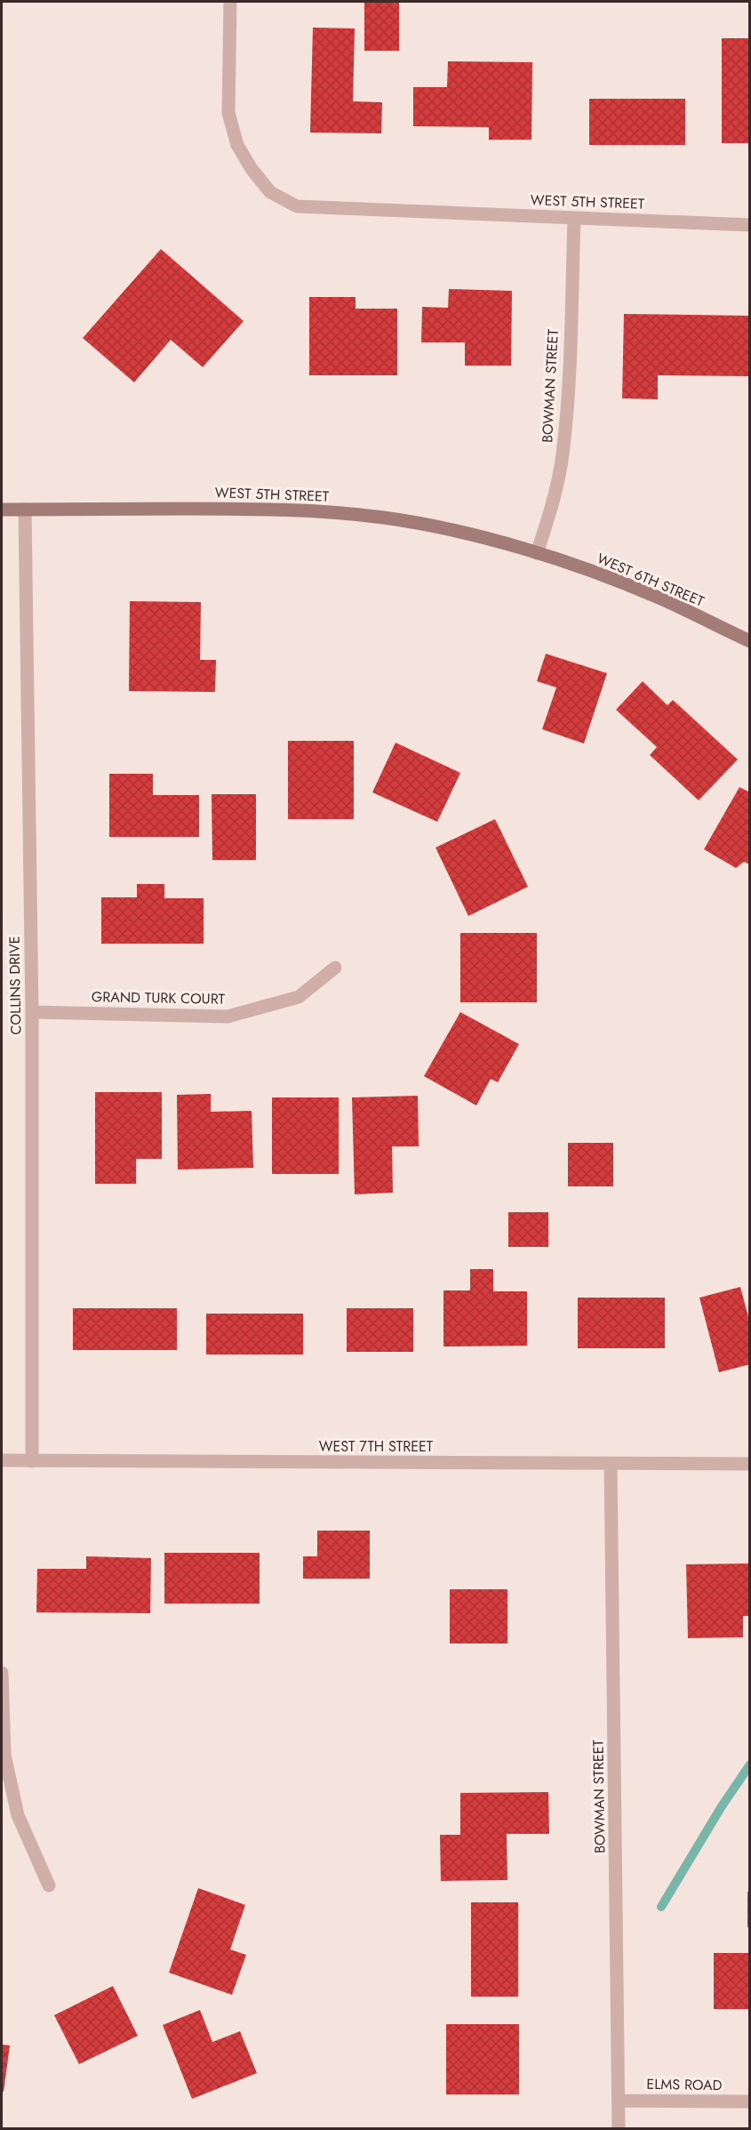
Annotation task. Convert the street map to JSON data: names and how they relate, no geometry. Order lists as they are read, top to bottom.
{
  "streets": {
    "street": [
      "WEST 5TH STREET",
      "BOWMAN STREET",
      "WEST 6TH STREET",
      "COLLINS DRIVE",
      "GRAND TURK COURT",
      "WEST 7TH STREET",
      "ELMS ROAD"
    ]
  },
  "crossings": [
    ["WEST 5TH STREET", "BOWMAN STREET"],
    ["WEST 5TH STREET", "WEST 6TH STREET"],
    ["WEST 5TH STREET", "COLLINS DRIVE"],
    ["BOWMAN STREET", "WEST 6TH STREET"],
    ["BOWMAN STREET", "WEST 7TH STREET"],
    ["BOWMAN STREET", "ELMS ROAD"],
    ["COLLINS DRIVE", "GRAND TURK COURT"],
    ["COLLINS DRIVE", "WEST 7TH STREET"]
  ]
}
